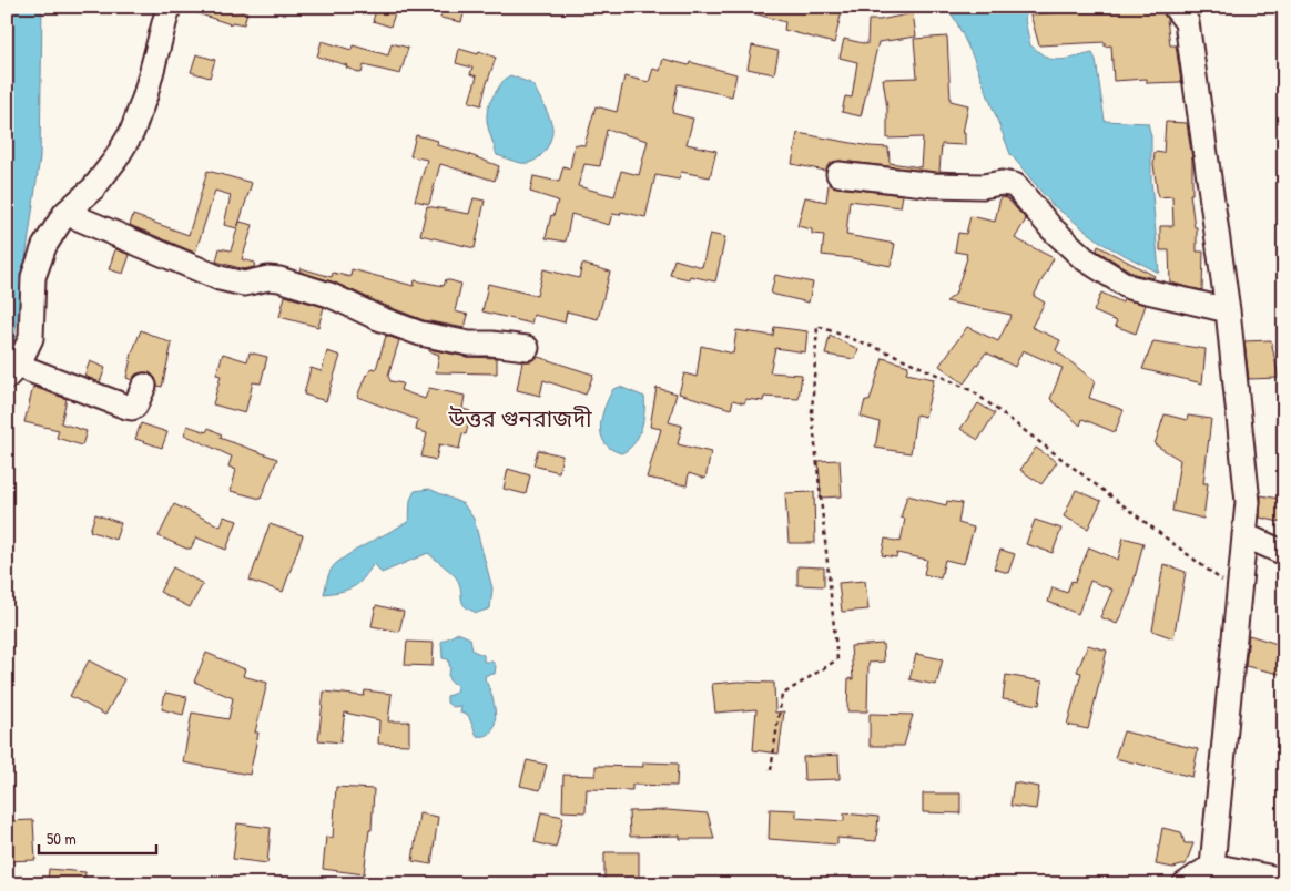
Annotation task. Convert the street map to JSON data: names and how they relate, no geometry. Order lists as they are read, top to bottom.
{
  "districts": ["উত্তর গুনরাজদী"],
  "scale_bar": "50 m"
}
